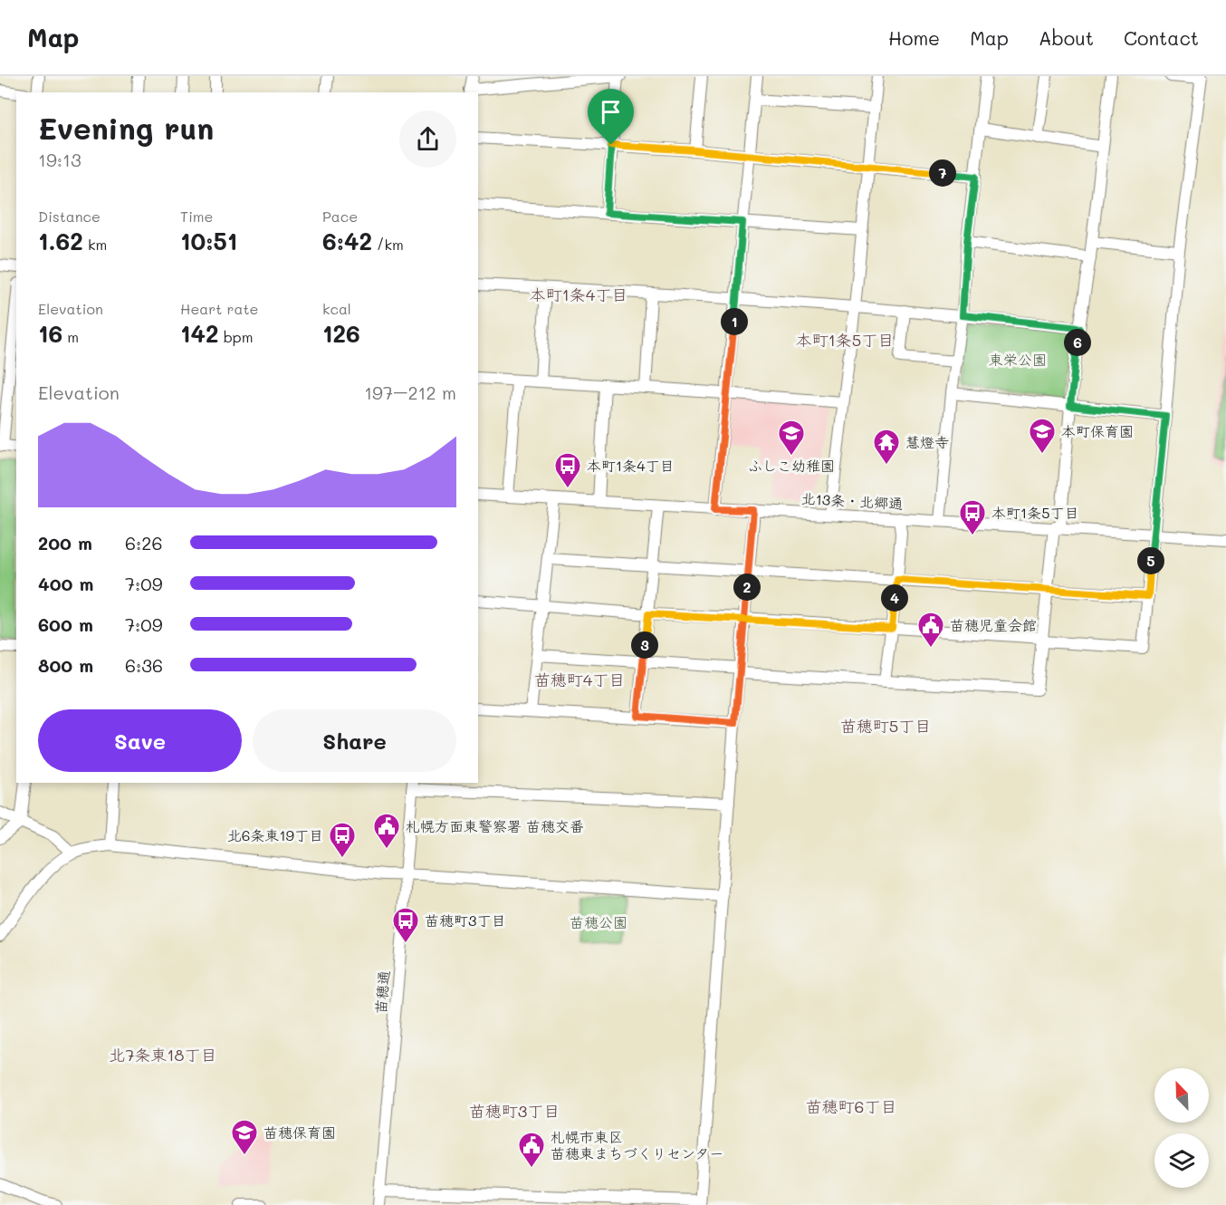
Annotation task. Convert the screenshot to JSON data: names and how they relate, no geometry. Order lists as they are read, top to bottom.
{
  "streets": {
    "street": ["北13条・北郷通", "苗穂通"]
  },
  "districts": [
    "本町1条4丁目",
    "本町1条5丁目",
    "苗穂町4丁目",
    "苗穂町5丁目",
    "北7条東18丁目",
    "苗穂町6丁目",
    "苗穂町3丁目"
  ],
  "parks": ["東栄公園", "苗穂公園"],
  "places": {
    "school or university": ["本町保育園", "ふしこ幼稚園", "苗穂保育園"],
    "temple": ["慧燈寺"],
    "bus stop": [
      "本町1条4丁目",
      "本町1条5丁目",
      "北6条東19丁目",
      "苗穂町3丁目"
    ],
    "public building": ["苗穂児童会館", "札幌方面東警察署 苗穂交番", "札幌市東区 苗穂東まちづくりセンター"]
  },
  "north": "top left",
  "page": {
    "header": "Map",
    "nav": [
      "Home",
      "Map",
      "About",
      "Contact"
    ],
    "heading": ["Evening run", "19:13"],
    "pins": [
      "7",
      "1",
      "6",
      "5",
      "2",
      "4",
      "3"
    ],
    "stats": [
      ["Distance", "1.62 km"],
      ["Time", "10:51"],
      ["Pace", "6:42 /km"],
      ["Elevation", "16 m"],
      ["Heart rate", "142 bpm"],
      ["kcal", "126"]
    ],
    "chart": ["Elevation", "197–212 m"],
    "list": [
      {
        "name": "200 m",
        "note": "6:26"
      },
      {
        "name": "400 m",
        "note": "7:09"
      },
      {
        "name": "600 m",
        "note": "7:09"
      },
      {
        "name": "800 m",
        "note": "6:36"
      }
    ],
    "buttons": ["Save", "Share"]
  }
}
